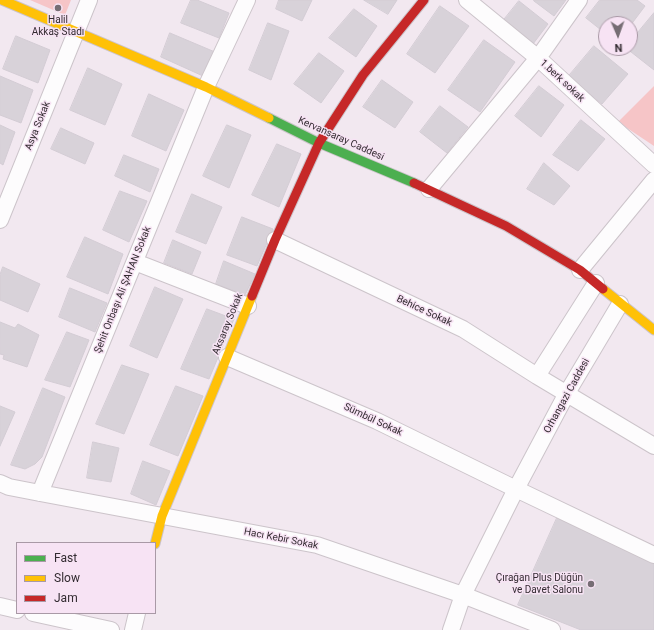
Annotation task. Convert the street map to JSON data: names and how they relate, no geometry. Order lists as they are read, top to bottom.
{
  "streets": {
    "street": [
      "1.berk sokak",
      "Asya Sokak",
      "Kervansaray Caddesi",
      "Şehit Onbaşı Ali ŞAHAN Sokak",
      "Behice Sokak",
      "Aksaray Sokak",
      "Orhangazi Caddesi",
      "Sümbül Sokak",
      "Hacı Kebir Sokak"
    ]
  },
  "crossings": [
    ["Asya Sokak", "Kervansaray Caddesi"],
    ["Kervansaray Caddesi", "Şehit Onbaşı Ali ŞAHAN Sokak"],
    ["Kervansaray Caddesi", "Aksaray Sokak"],
    ["Kervansaray Caddesi", "Orhangazi Caddesi"],
    ["Şehit Onbaşı Ali ŞAHAN Sokak", "Hacı Kebir Sokak"],
    ["Behice Sokak", "Aksaray Sokak"],
    ["Behice Sokak", "Orhangazi Caddesi"],
    ["Aksaray Sokak", "Sümbül Sokak"],
    ["Aksaray Sokak", "Hacı Kebir Sokak"],
    ["Orhangazi Caddesi", "Sümbül Sokak"],
    ["Orhangazi Caddesi", "Hacı Kebir Sokak"]
  ],
  "places": ["Halil Akkaş Stadı", "Çırağan Plus Düğün ve Davet Salonu"],
  "legend": ["Fast", "Slow", "Jam"],
  "north": "bottom"
}
